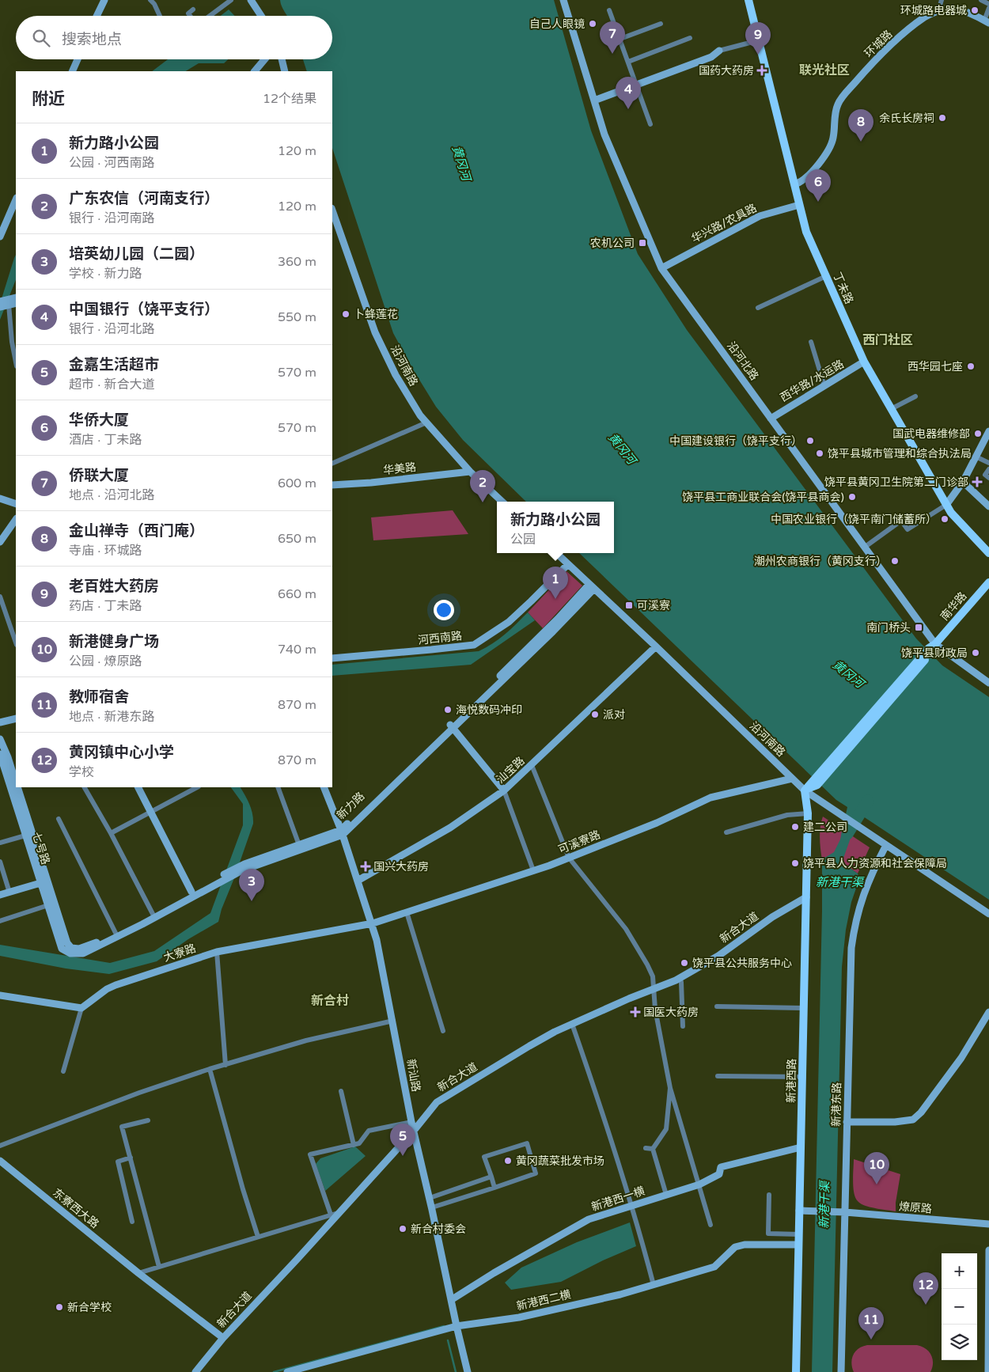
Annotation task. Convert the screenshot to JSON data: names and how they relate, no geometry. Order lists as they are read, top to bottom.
{
  "streets": {
    "main road": ["丁未路", "南华路", "新港西路"],
    "street": [
      "环城路",
      "华兴路/农具路",
      "沿河北路",
      "沿河南路",
      "西华路/水运路",
      "华美路",
      "河西南路",
      "汕宝路",
      "新力路",
      "可溪寮路",
      "七号路",
      "新合大道",
      "大寮路",
      "新汕路",
      "新港东路",
      "新港西一横",
      "燎原路",
      "东寮西大路",
      "新港西二横"
    ]
  },
  "crossings": [
    ["环城路", "丁未路"],
    ["华兴路/农具路", "丁未路"],
    ["华兴路/农具路", "沿河北路"],
    ["丁未路", "西华路/水运路"],
    ["沿河北路", "西华路/水运路"],
    ["沿河北路", "南华路"],
    ["沿河南路", "华美路"],
    ["沿河南路", "南华路"],
    ["沿河南路", "河西南路"],
    ["沿河南路", "汕宝路"],
    ["沿河南路", "新力路"],
    ["沿河南路", "可溪寮路"],
    ["沿河南路", "新港西路"],
    ["沿河南路", "新港东路"],
    ["南华路", "新港西路"],
    ["汕宝路", "新汕路"],
    ["新力路", "七号路"],
    ["新力路", "新汕路"],
    ["可溪寮路", "大寮路"],
    ["可溪寮路", "新汕路"],
    ["新合大道", "新汕路"],
    ["新合大道", "新港西路"],
    ["新合大道", "东寮西大路"],
    ["大寮路", "新汕路"],
    ["新汕路", "新港西一横"],
    ["新汕路", "新港西二横"],
    ["新港西路", "新港西一横"],
    ["新港西路", "燎原路"],
    ["新港西路", "新港西二横"],
    ["新港东路", "燎原路"]
  ],
  "districts": ["联光社区", "西门社区", "新合村"],
  "water": ["黄冈河", "新港干渠"],
  "places": {
    "other": [
      "环城路电器城",
      "自己人眼镜",
      "余氏长房祠",
      "卜蜂莲花",
      "西华园七座",
      "国武电器维修部",
      "中国建设银行（饶平支行）",
      "饶平县城市管理和综合执法局",
      "饶平县工商业联合会(饶平县商会)",
      "中国农业银行（饶平南门储蓄所）",
      "潮州农商银行（黄冈支行）",
      "饶平县财政局",
      "海悦数码冲印",
      "派对",
      "建二公司",
      "饶平县人力资源和社会保障局",
      "饶平县公共服务中心",
      "黄冈蔬菜批发市场",
      "新合村委会",
      "新合学校"
    ],
    "health": [
      "国药大药房",
      "饶平县黄冈卫生院第二门诊部",
      "国兴大药房",
      "国医大药房"
    ],
    "transit": ["农机公司", "可溪寮", "南门桥头"]
  },
  "page": {
    "search": "搜索地点",
    "pins": [
      "7",
      "9",
      "4",
      "8",
      "6",
      "2",
      "1",
      "3",
      "5",
      "10",
      "12",
      "11"
    ],
    "heading": ["附近", "12个结果"],
    "list": [
      {
        "mark": "1",
        "name": "新力路小公园",
        "note": "公园 · 河西南路",
        "value": "120 m"
      },
      {
        "mark": "2",
        "name": "广东农信（河南支行）",
        "note": "银行 · 沿河南路",
        "value": "120 m"
      },
      {
        "mark": "3",
        "name": "培英幼儿园（二园）",
        "note": "学校 · 新力路",
        "value": "360 m"
      },
      {
        "mark": "4",
        "name": "中国银行（饶平支行）",
        "note": "银行 · 沿河北路",
        "value": "550 m"
      },
      {
        "mark": "5",
        "name": "金嘉生活超市",
        "note": "超市 · 新合大道",
        "value": "570 m"
      },
      {
        "mark": "6",
        "name": "华侨大厦",
        "note": "酒店 · 丁未路",
        "value": "570 m"
      },
      {
        "mark": "7",
        "name": "侨联大厦",
        "note": "地点 · 沿河北路",
        "value": "600 m"
      },
      {
        "mark": "8",
        "name": "金山禅寺（西门庵）",
        "note": "寺庙 · 环城路",
        "value": "650 m"
      },
      {
        "mark": "9",
        "name": "老百姓大药房",
        "note": "药店 · 丁未路",
        "value": "660 m"
      },
      {
        "mark": "10",
        "name": "新港健身广场",
        "note": "公园 · 燎原路",
        "value": "740 m"
      },
      {
        "mark": "11",
        "name": "教师宿舍",
        "note": "地点 · 新港东路",
        "value": "870 m"
      },
      {
        "mark": "12",
        "name": "黄冈镇中心小学",
        "note": "学校",
        "value": "870 m"
      }
    ],
    "popup": ["新力路小公园", "公园"],
    "map_buttons": ["+", "−"]
  }
}
